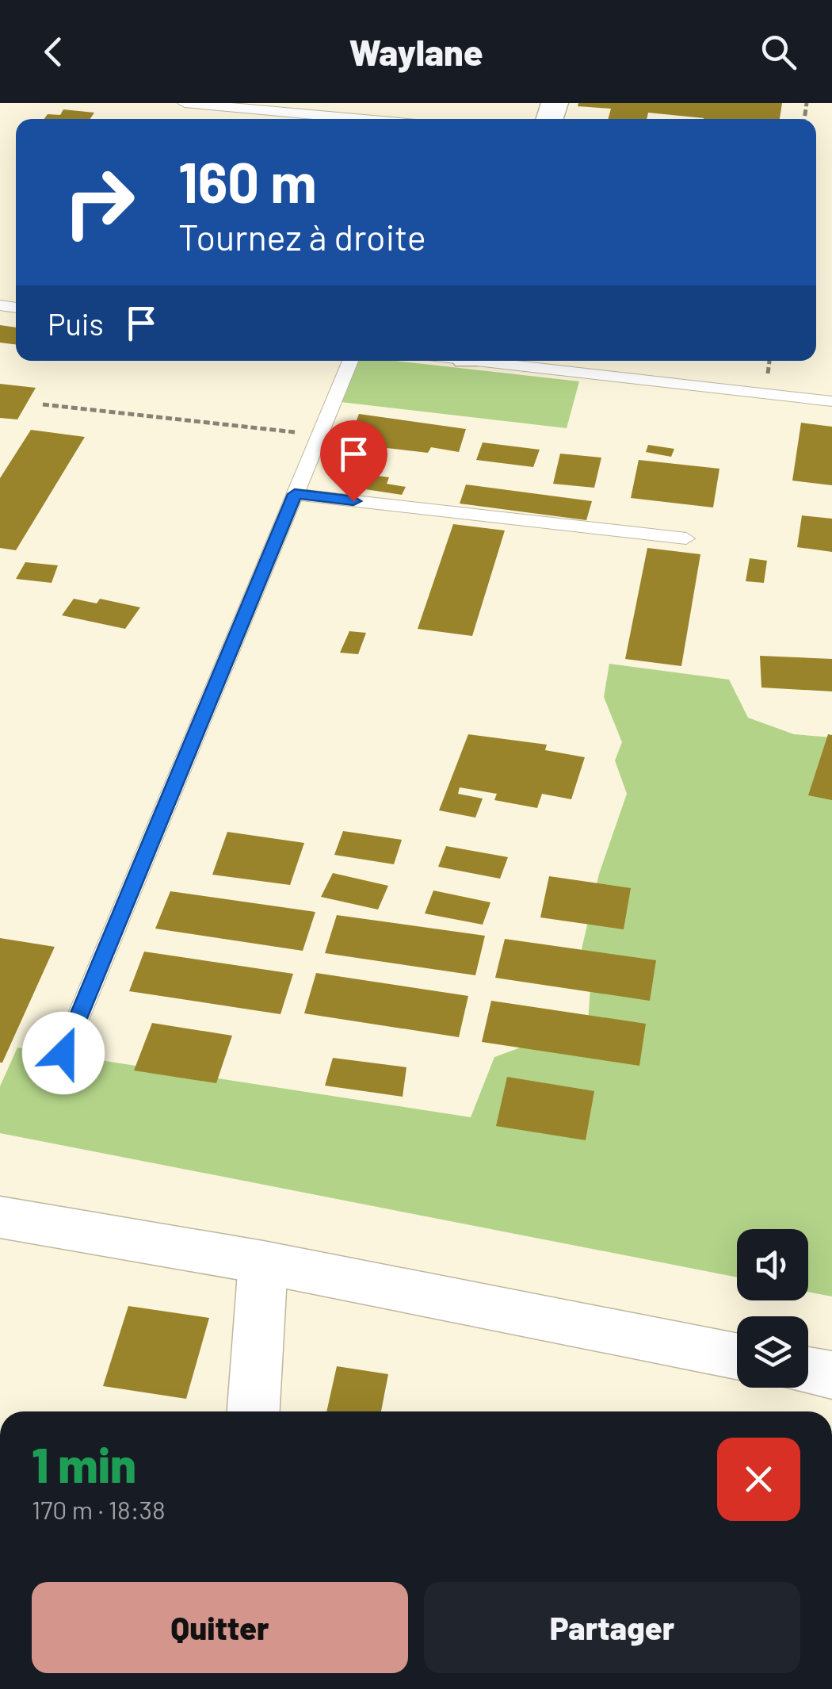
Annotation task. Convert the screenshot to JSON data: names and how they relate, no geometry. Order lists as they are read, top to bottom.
{
  "page": {
    "header": "Waylane",
    "turn": ["160 m", "Tournez à droite"],
    "then": "Puis",
    "heading": ["1 min", "170 m · 18:38"],
    "buttons": ["Quitter", "Partager"]
  }
}
